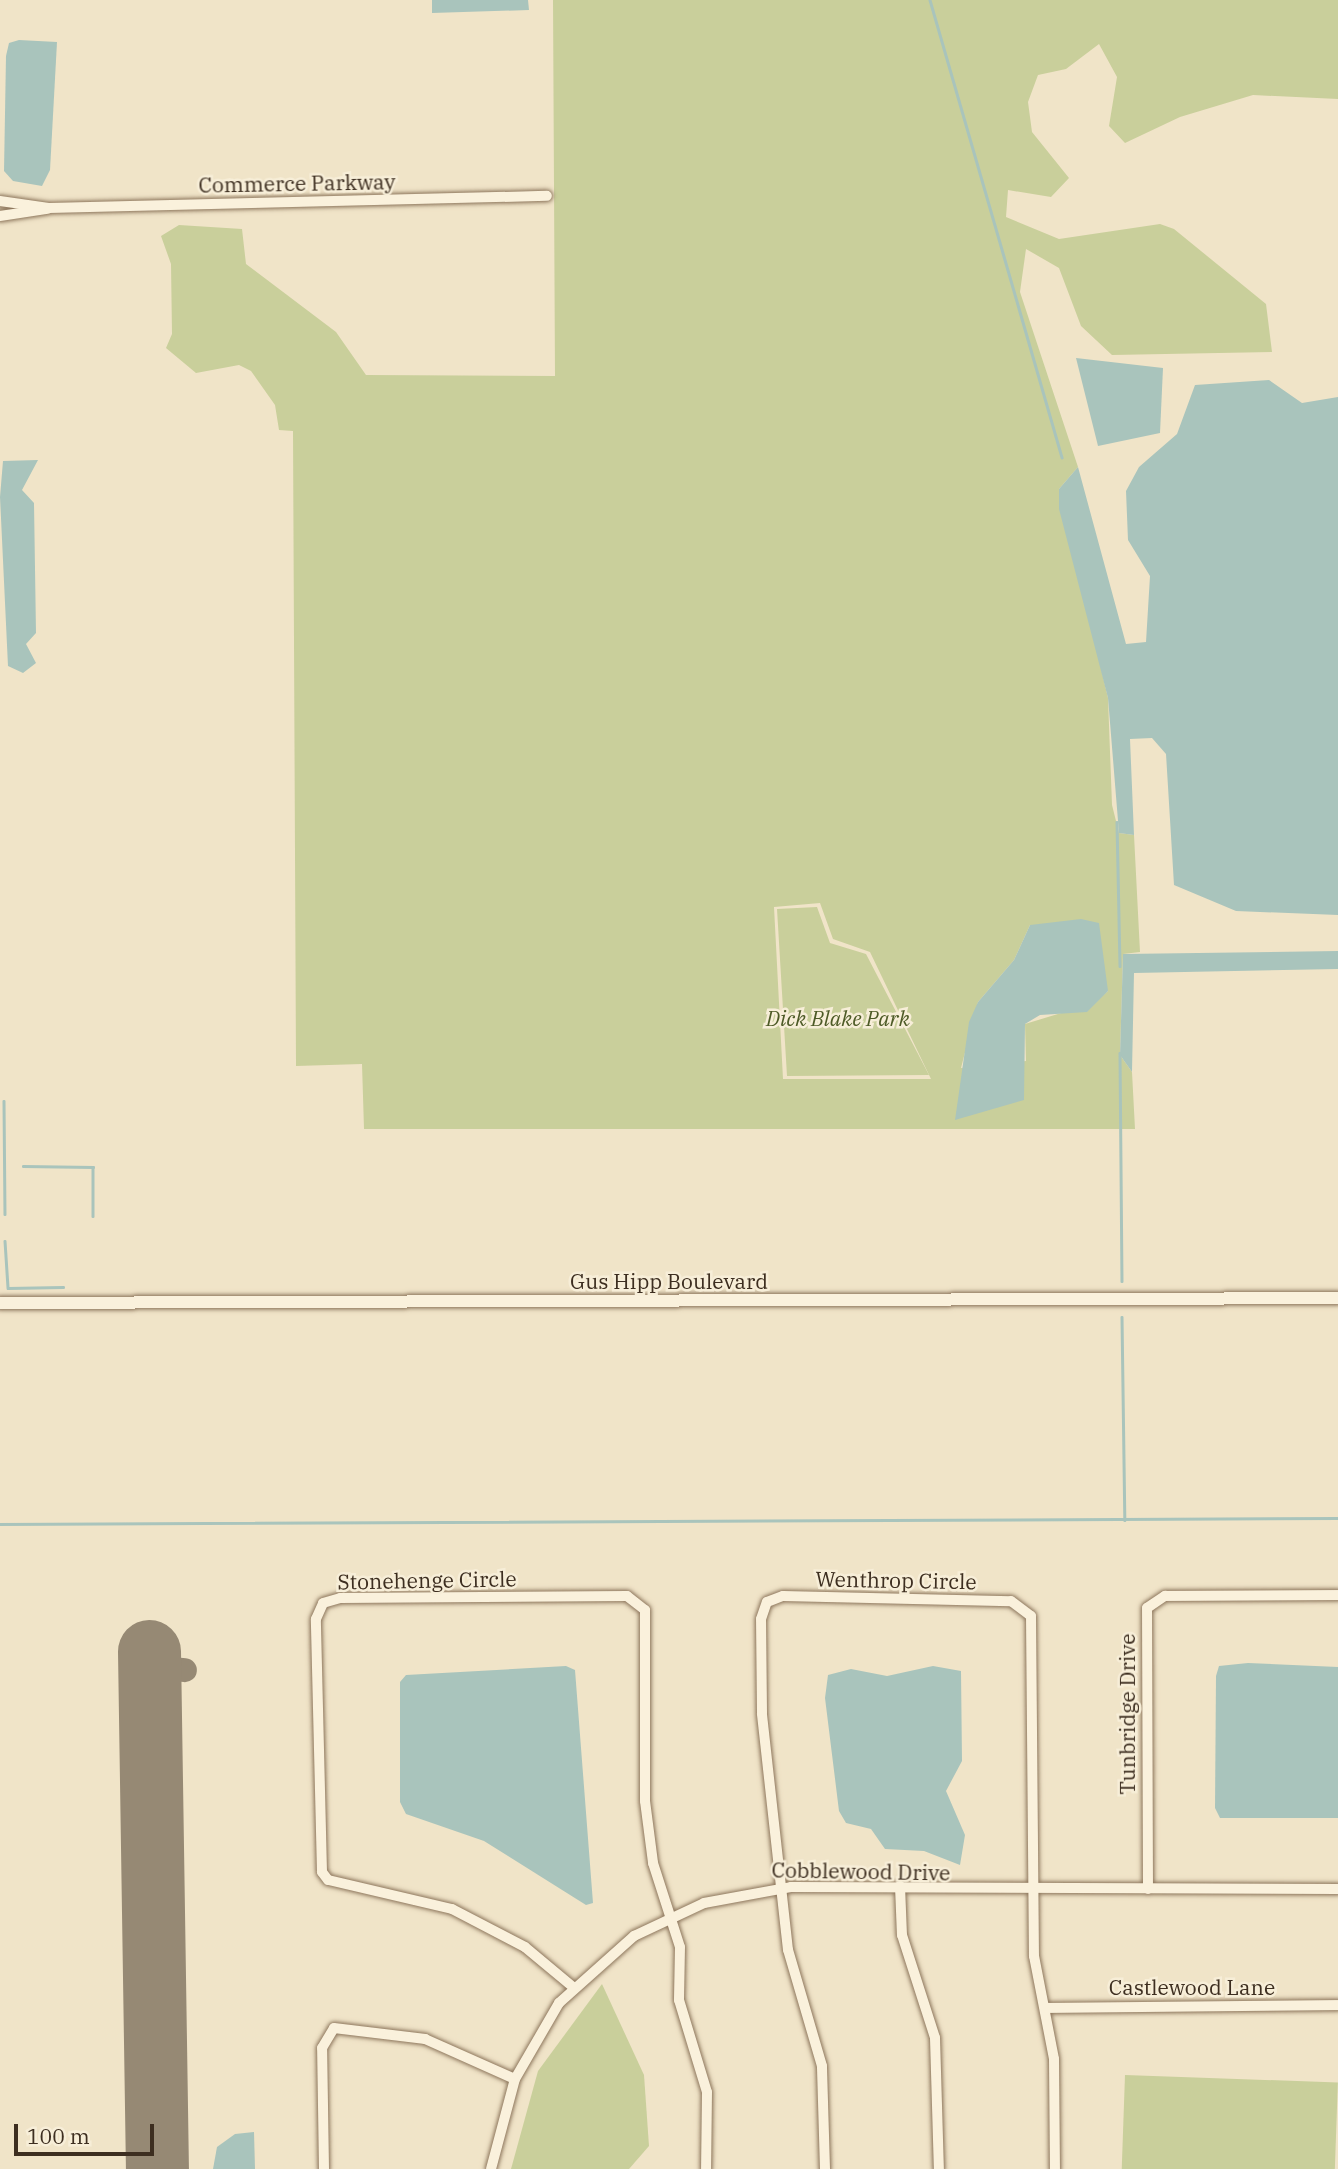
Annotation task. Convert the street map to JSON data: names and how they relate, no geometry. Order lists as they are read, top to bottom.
{
  "streets": {
    "street": [
      "Commerce Parkway",
      "Gus Hipp Boulevard",
      "Stonehenge Circle",
      "Wenthrop Circle",
      "Tunbridge Drive",
      "Cobblewood Drive",
      "Castlewood Lane"
    ]
  },
  "crossings": [
    ["Stonehenge Circle", "Cobblewood Drive"],
    ["Wenthrop Circle", "Cobblewood Drive"],
    ["Tunbridge Drive", "Cobblewood Drive"]
  ],
  "parks": ["Dick Blake Park"],
  "scale_bar": "100 m"
}
